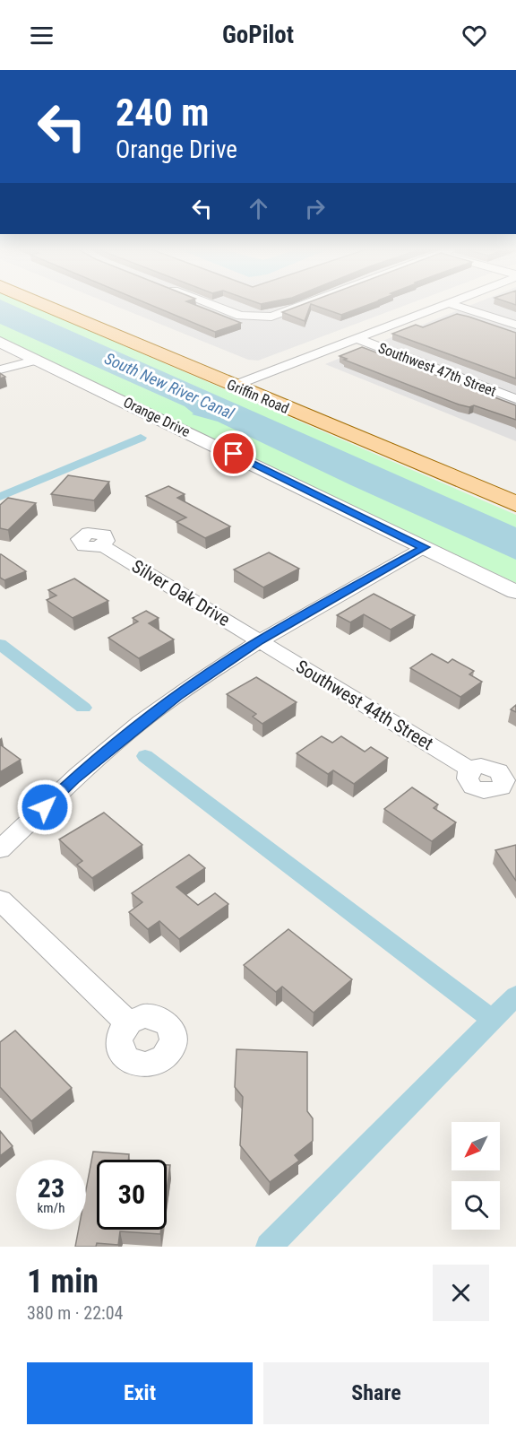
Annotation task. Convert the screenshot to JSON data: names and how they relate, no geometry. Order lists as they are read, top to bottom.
{
  "streets": {
    "main road": ["Griffin Road"],
    "street": [
      "Southwest 47th Street",
      "Orange Drive",
      "Silver Oak Drive",
      "Southwest 44th Street"
    ]
  },
  "crossings": [
    ["Silver Oak Drive", "Southwest 44th Street"]
  ],
  "water": ["South New River Canal"],
  "north": "bottom left",
  "page": {
    "header": "GoPilot",
    "turn": ["240 m", "Orange Drive"],
    "speed": "23 km/h",
    "limit": "30",
    "heading": ["1 min", "380 m · 22:04"],
    "buttons": ["Exit", "Share"]
  }
}
